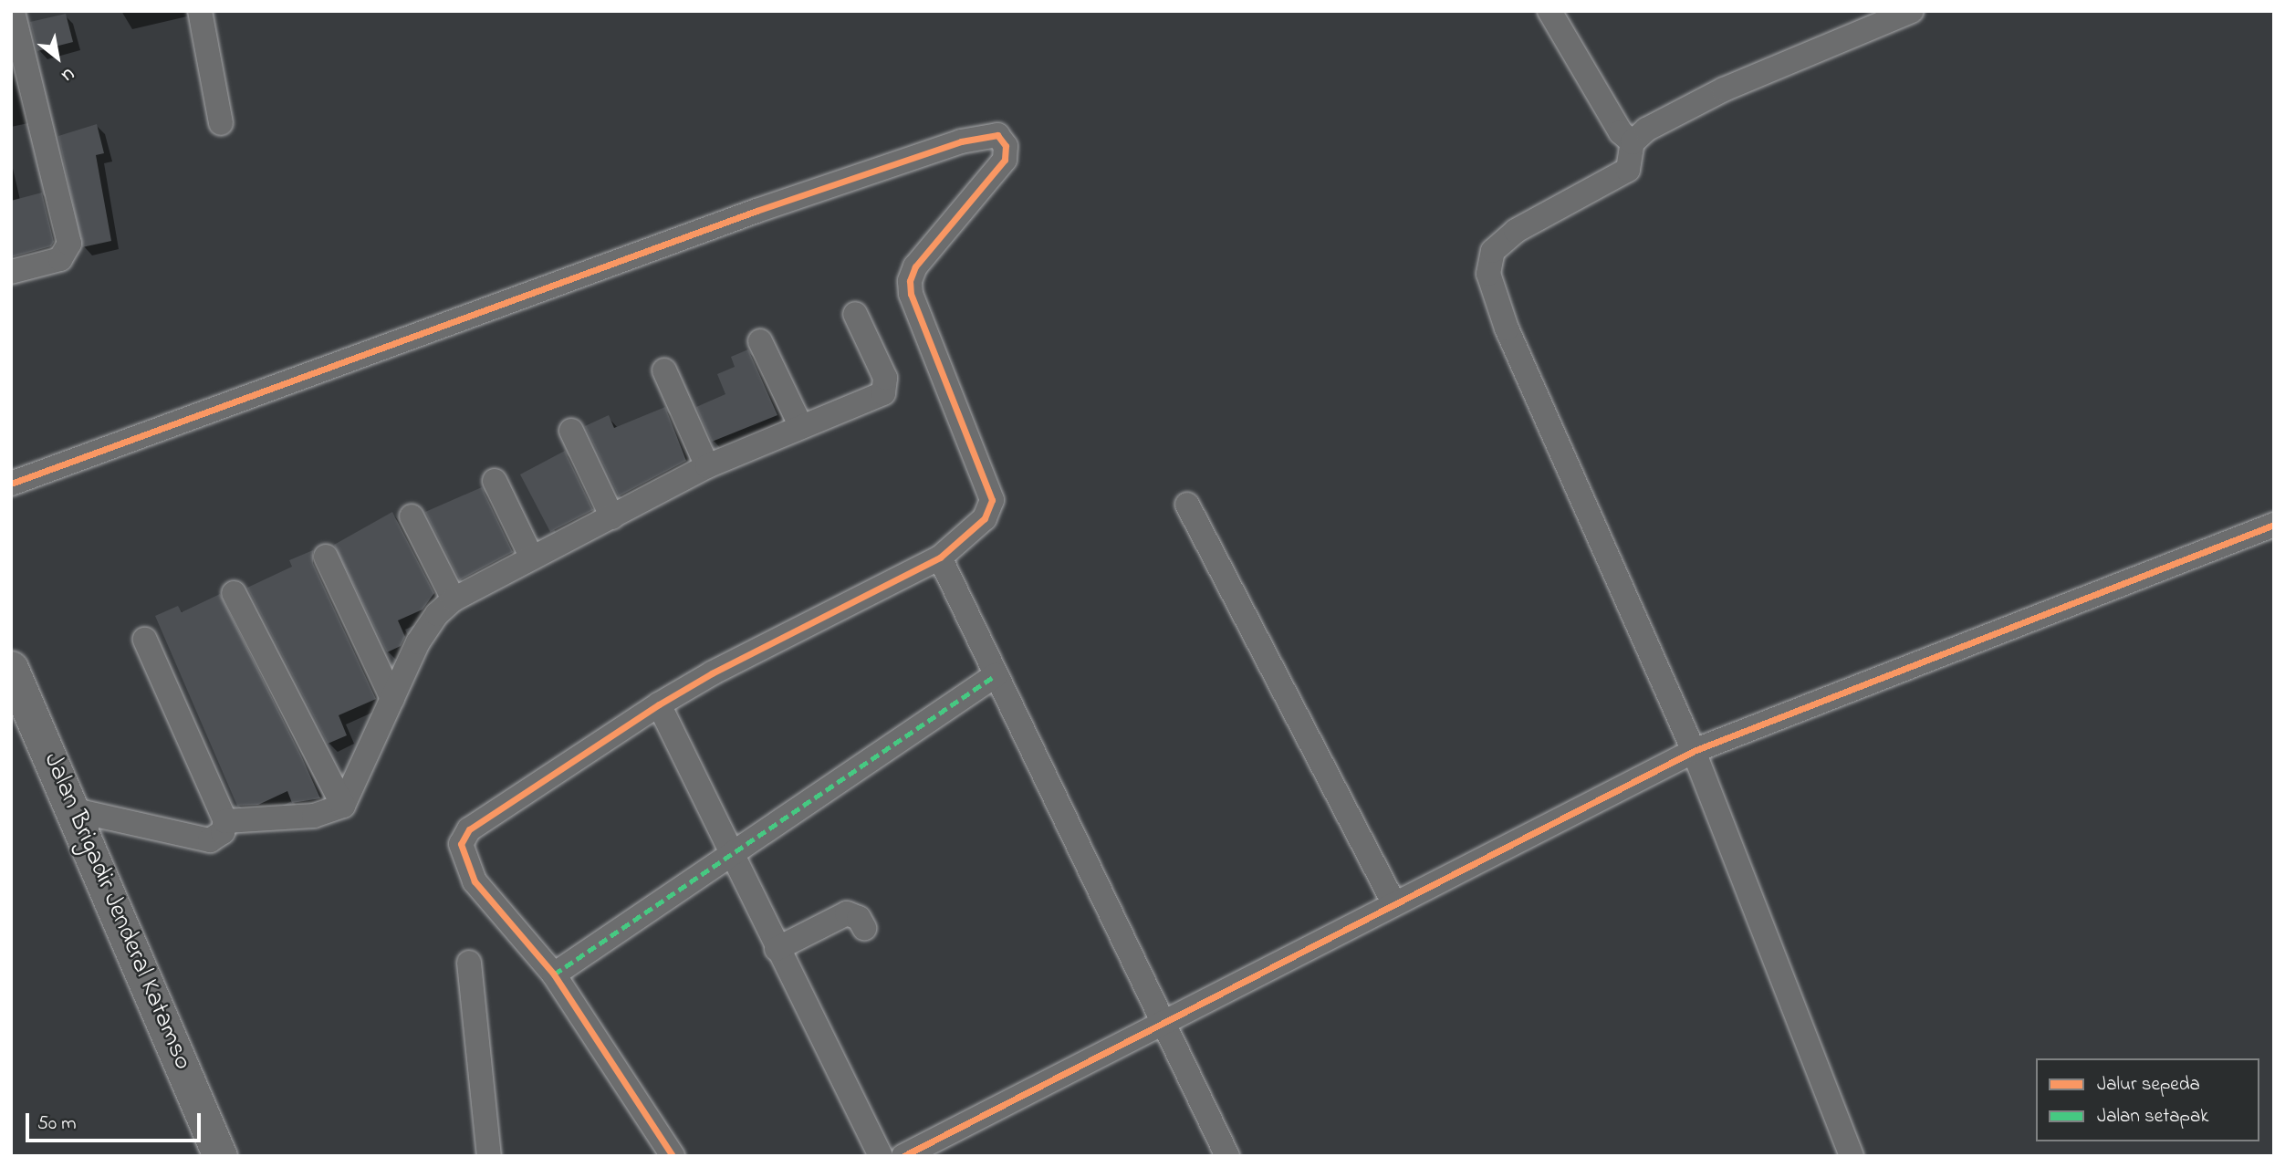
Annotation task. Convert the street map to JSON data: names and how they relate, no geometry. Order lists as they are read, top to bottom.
{
  "streets": {
    "main road": ["Jalan Brigadir Jenderal Katamso"]
  },
  "legend": ["Jalur sepeda", "Jalan setapak"],
  "scale_bar": "50 m",
  "north": "bottom right"
}
